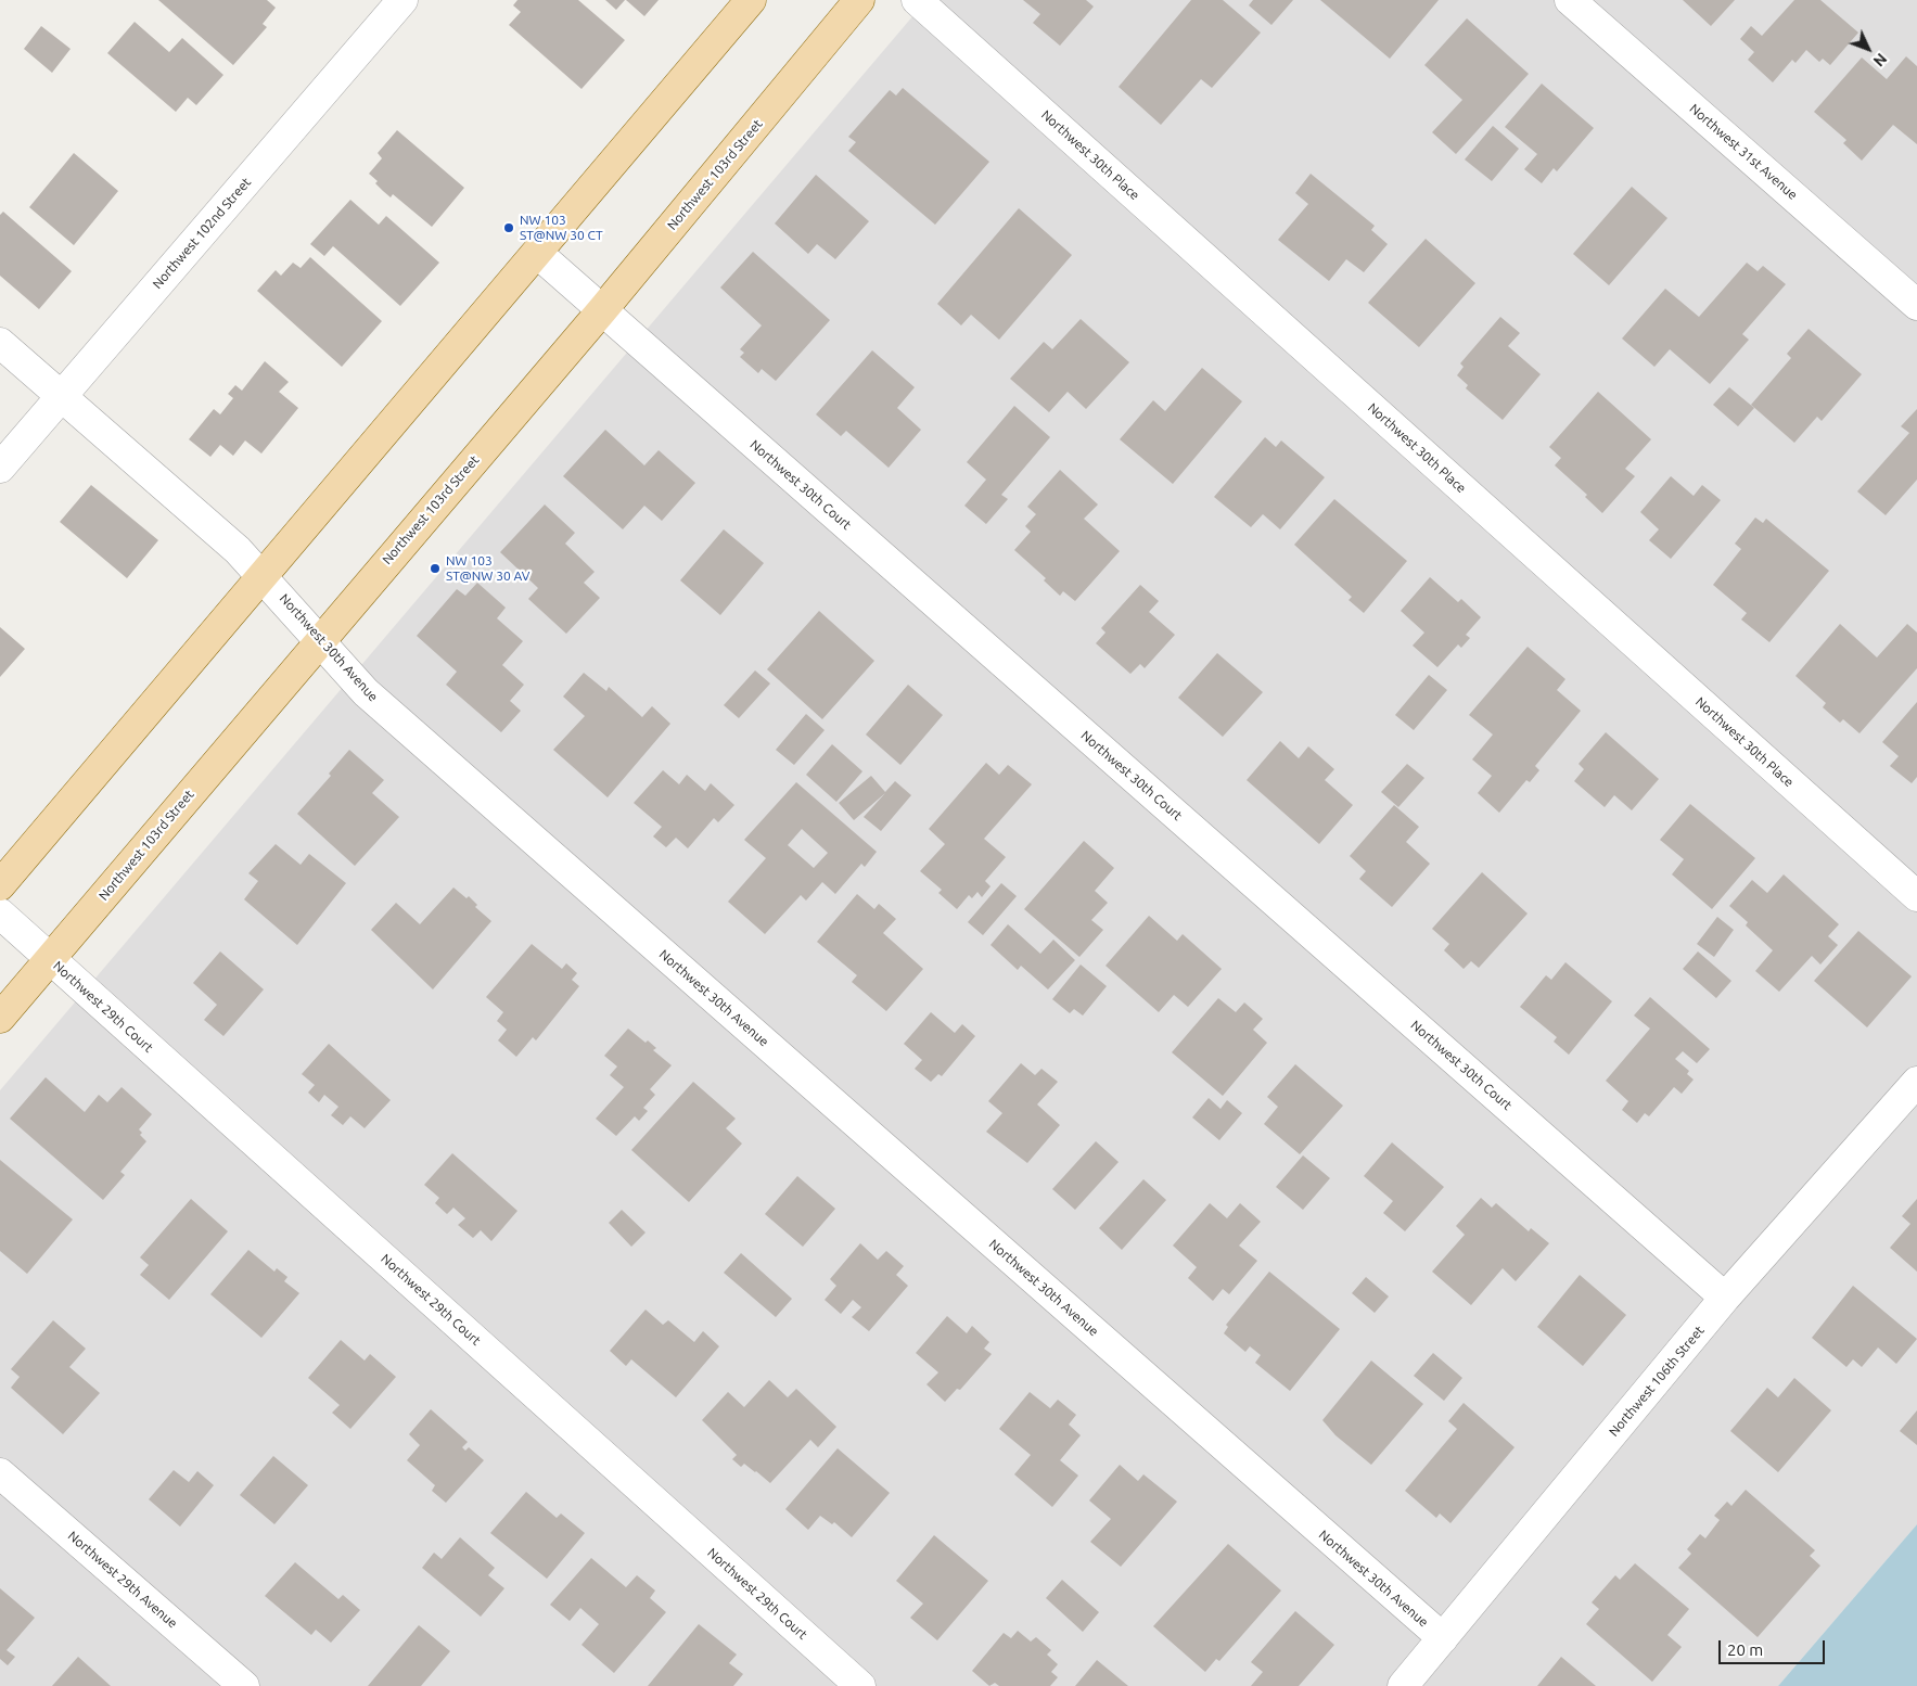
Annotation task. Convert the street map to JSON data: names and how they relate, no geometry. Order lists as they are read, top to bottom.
{
  "streets": {
    "main road": ["Northwest 103rd Street"],
    "street": [
      "Northwest 31st Avenue",
      "Northwest 30th Place",
      "Northwest 102nd Street",
      "Northwest 30th Court",
      "Northwest 30th Avenue",
      "Northwest 29th Court",
      "Northwest 106th Street",
      "Northwest 29th Avenue"
    ]
  },
  "crossings": [
    ["Northwest 103rd Street", "Northwest 30th Court"],
    ["Northwest 103rd Street", "Northwest 30th Avenue"],
    ["Northwest 103rd Street", "Northwest 29th Court"],
    ["Northwest 102nd Street", "Northwest 30th Avenue"],
    ["Northwest 30th Court", "Northwest 106th Street"],
    ["Northwest 30th Avenue", "Northwest 106th Street"]
  ],
  "places": ["NW 103 ST@NW 30 CT", "NW 103 ST@NW 30 AV"],
  "scale_bar": "20 m",
  "north": "bottom right"
}
